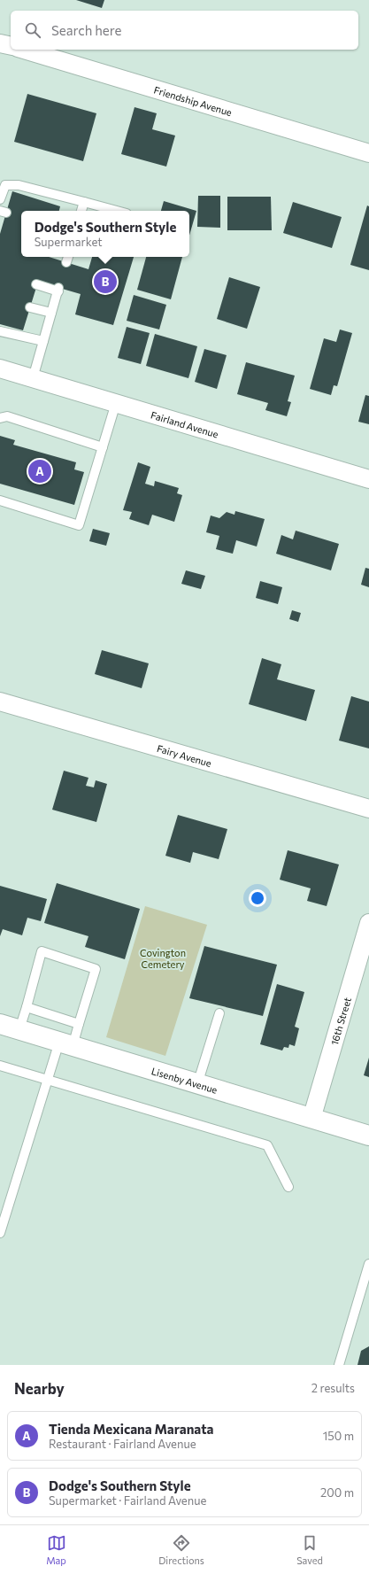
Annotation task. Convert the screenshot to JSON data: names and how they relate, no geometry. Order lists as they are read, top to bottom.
{
  "streets": {
    "main road": ["Lisenby Avenue"],
    "street": [
      "Friendship Avenue",
      "Fairland Avenue",
      "Fairy Avenue",
      "16th Street"
    ]
  },
  "crossings": [
    ["16th Street", "Lisenby Avenue"]
  ],
  "parks": ["Covington Cemetery"],
  "page": {
    "search": "Search here",
    "popup": ["Dodge's Southern Style", "Supermarket"],
    "pins": ["B", "A"],
    "heading": ["Nearby", "2 results"],
    "list": [
      {
        "mark": "A",
        "name": "Tienda Mexicana Maranata",
        "note": "Restaurant · Fairland Avenue",
        "value": "150 m"
      },
      {
        "mark": "B",
        "name": "Dodge's Southern Style",
        "note": "Supermarket · Fairland Avenue",
        "value": "200 m"
      }
    ],
    "nav": ["Map", "Directions", "Saved"]
  }
}
